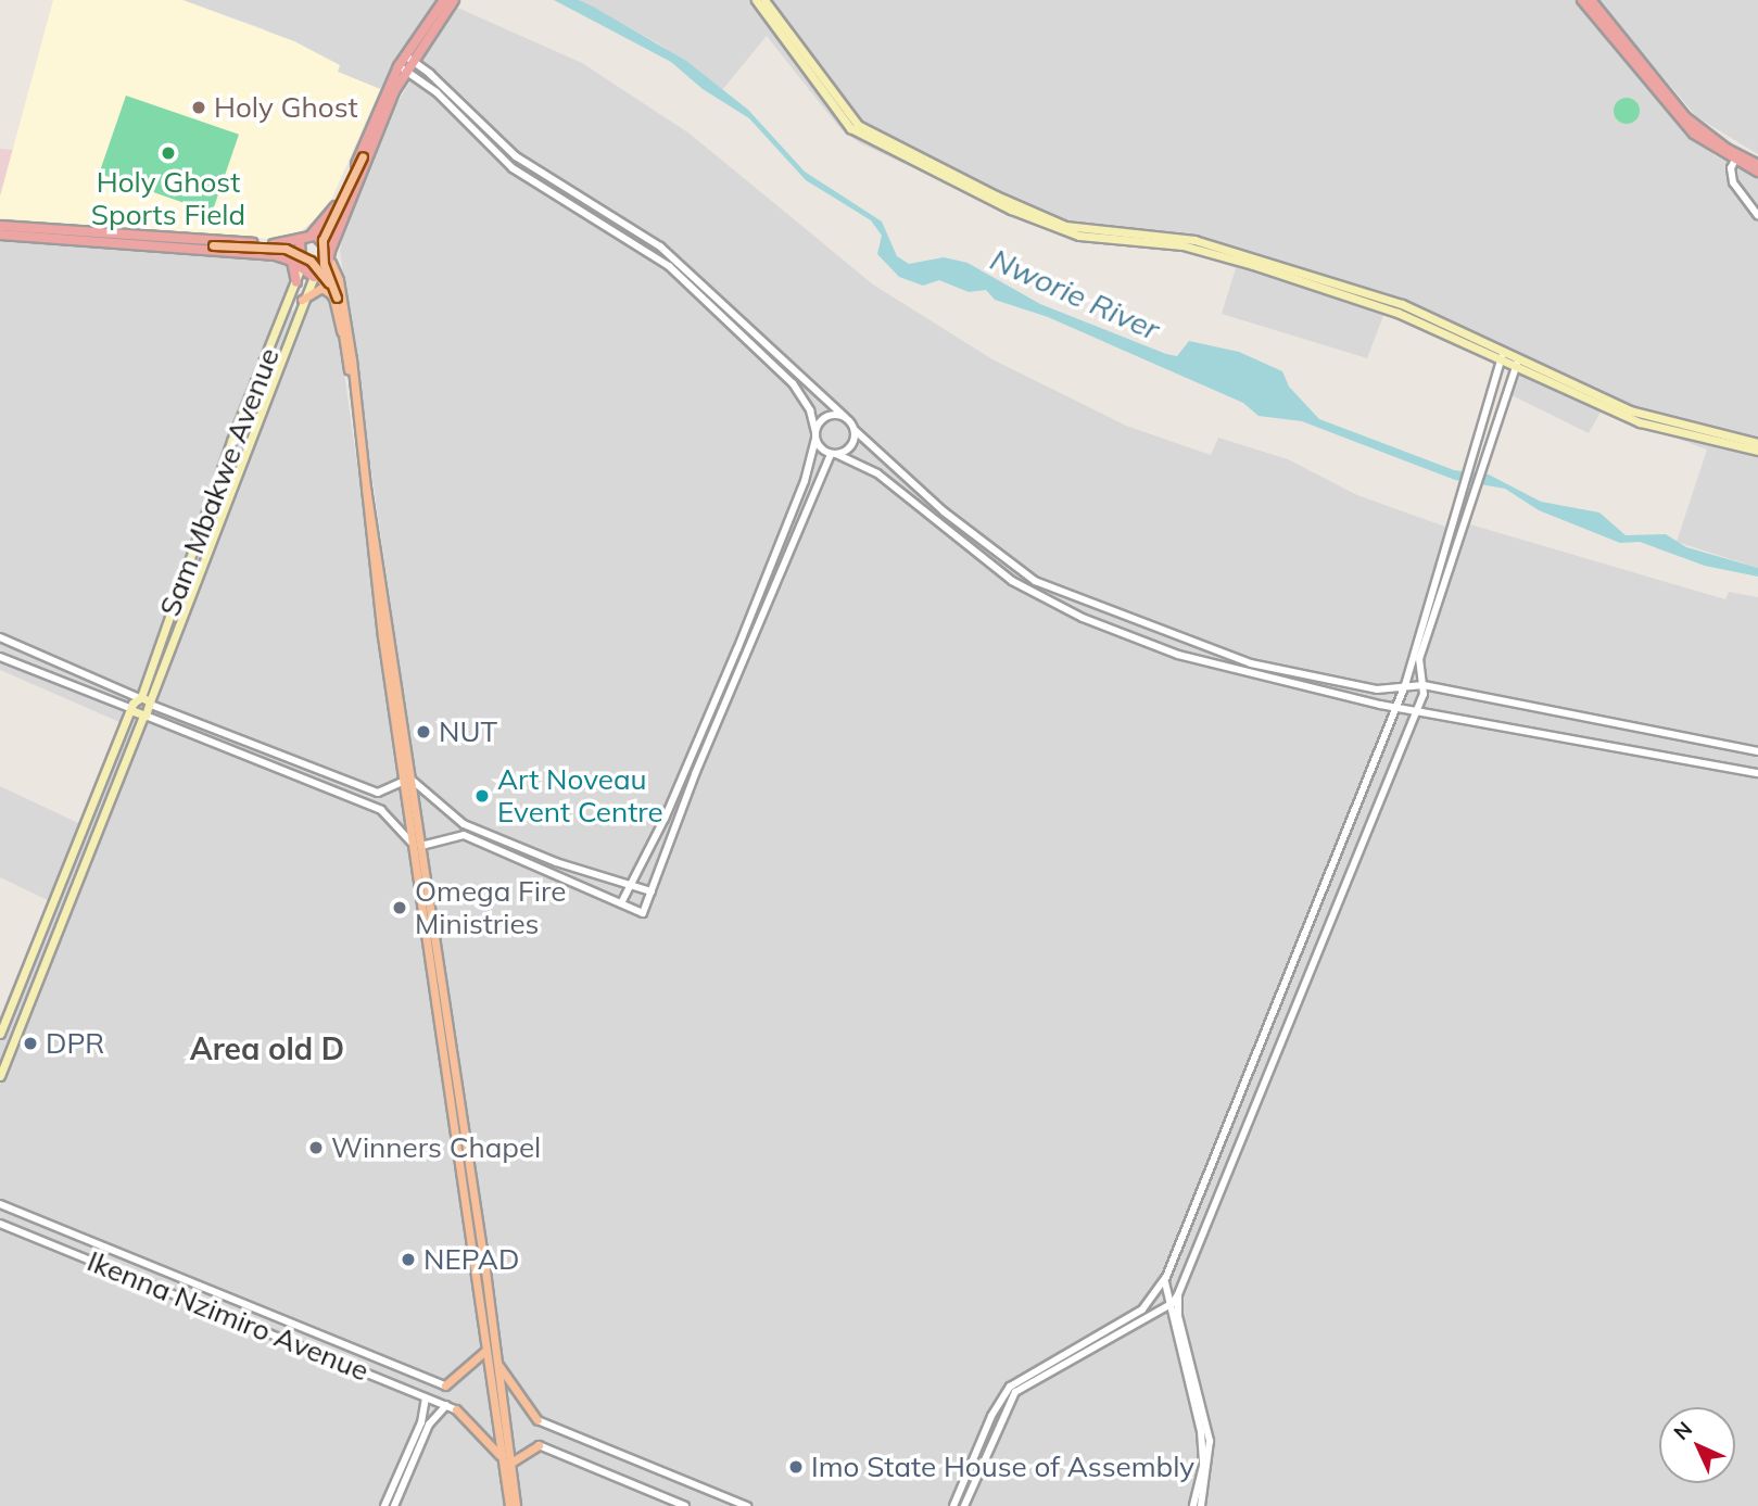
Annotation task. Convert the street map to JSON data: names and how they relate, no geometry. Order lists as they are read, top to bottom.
{
  "streets": {
    "main road": ["Sam Mbakwe Avenue"],
    "street": ["Ikenna Nzimiro Avenue"]
  },
  "districts": ["Area old D"],
  "water": ["Nworie River"],
  "places": [
    "Holy Ghost",
    "Holy Ghost Sports Field",
    "NUT",
    "Art Noveau Event Centre",
    "Omega Fire Ministries",
    "DPR",
    "Winners Chapel",
    "NEPAD",
    "Imo State House of Assembly"
  ],
  "north": "top left"
}
